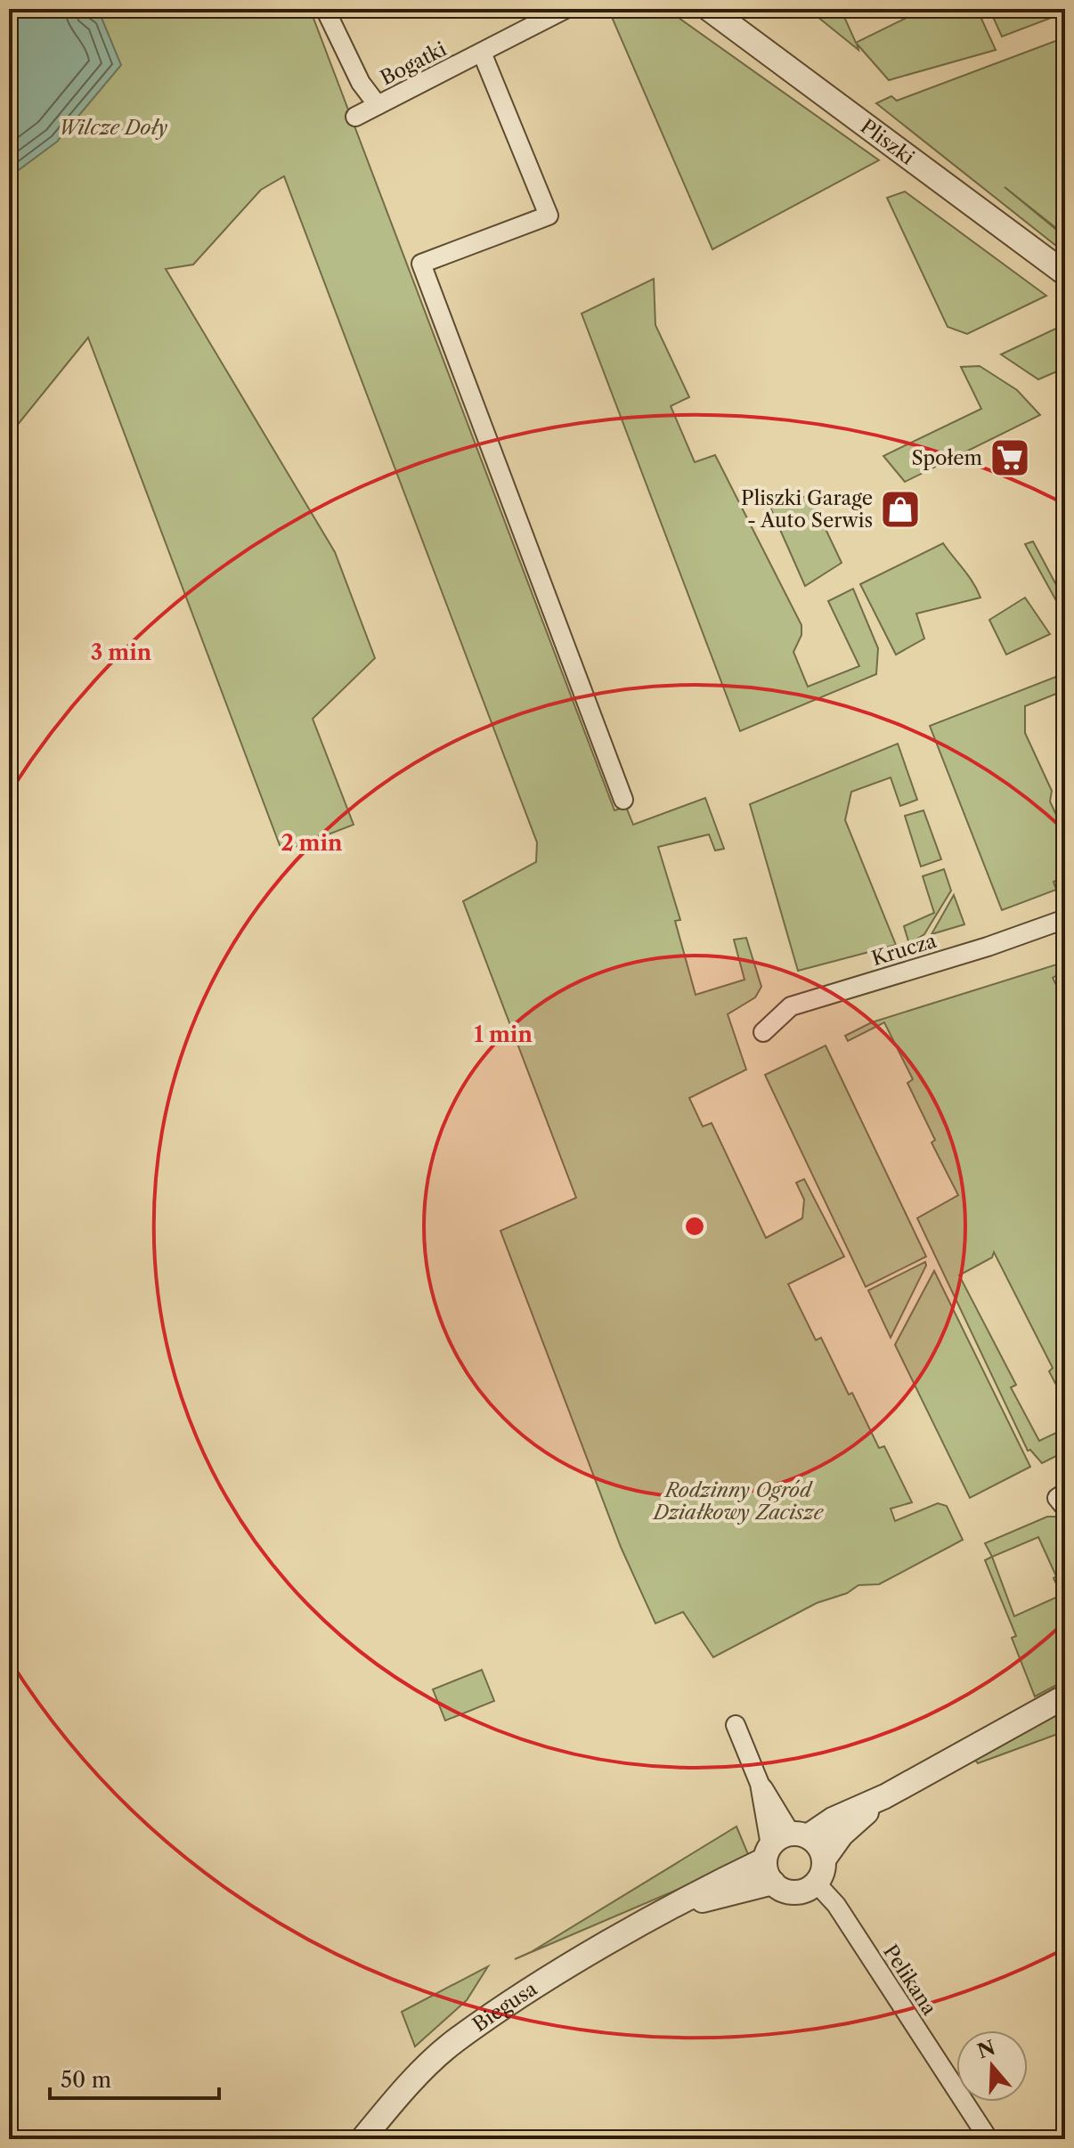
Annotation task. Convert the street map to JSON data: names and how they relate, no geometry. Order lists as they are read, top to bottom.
{
  "streets": {
    "street": [
      "Bogatki",
      "Pliszki",
      "Krucza",
      "Pelikana",
      "Biegusa"
    ]
  },
  "crossings": [
    ["Pelikana", "Biegusa"]
  ],
  "parks": ["Wilcze Doły", "Rodzinny Ogród Działkowy Zacisze"],
  "places": {
    "supermarket": ["Społem"],
    "shop": ["Pliszki Garage - Auto Serwis"]
  },
  "scale_bar": "50 m",
  "north": "top",
  "rings": ["3 min", "2 min", "1 min"]
}
